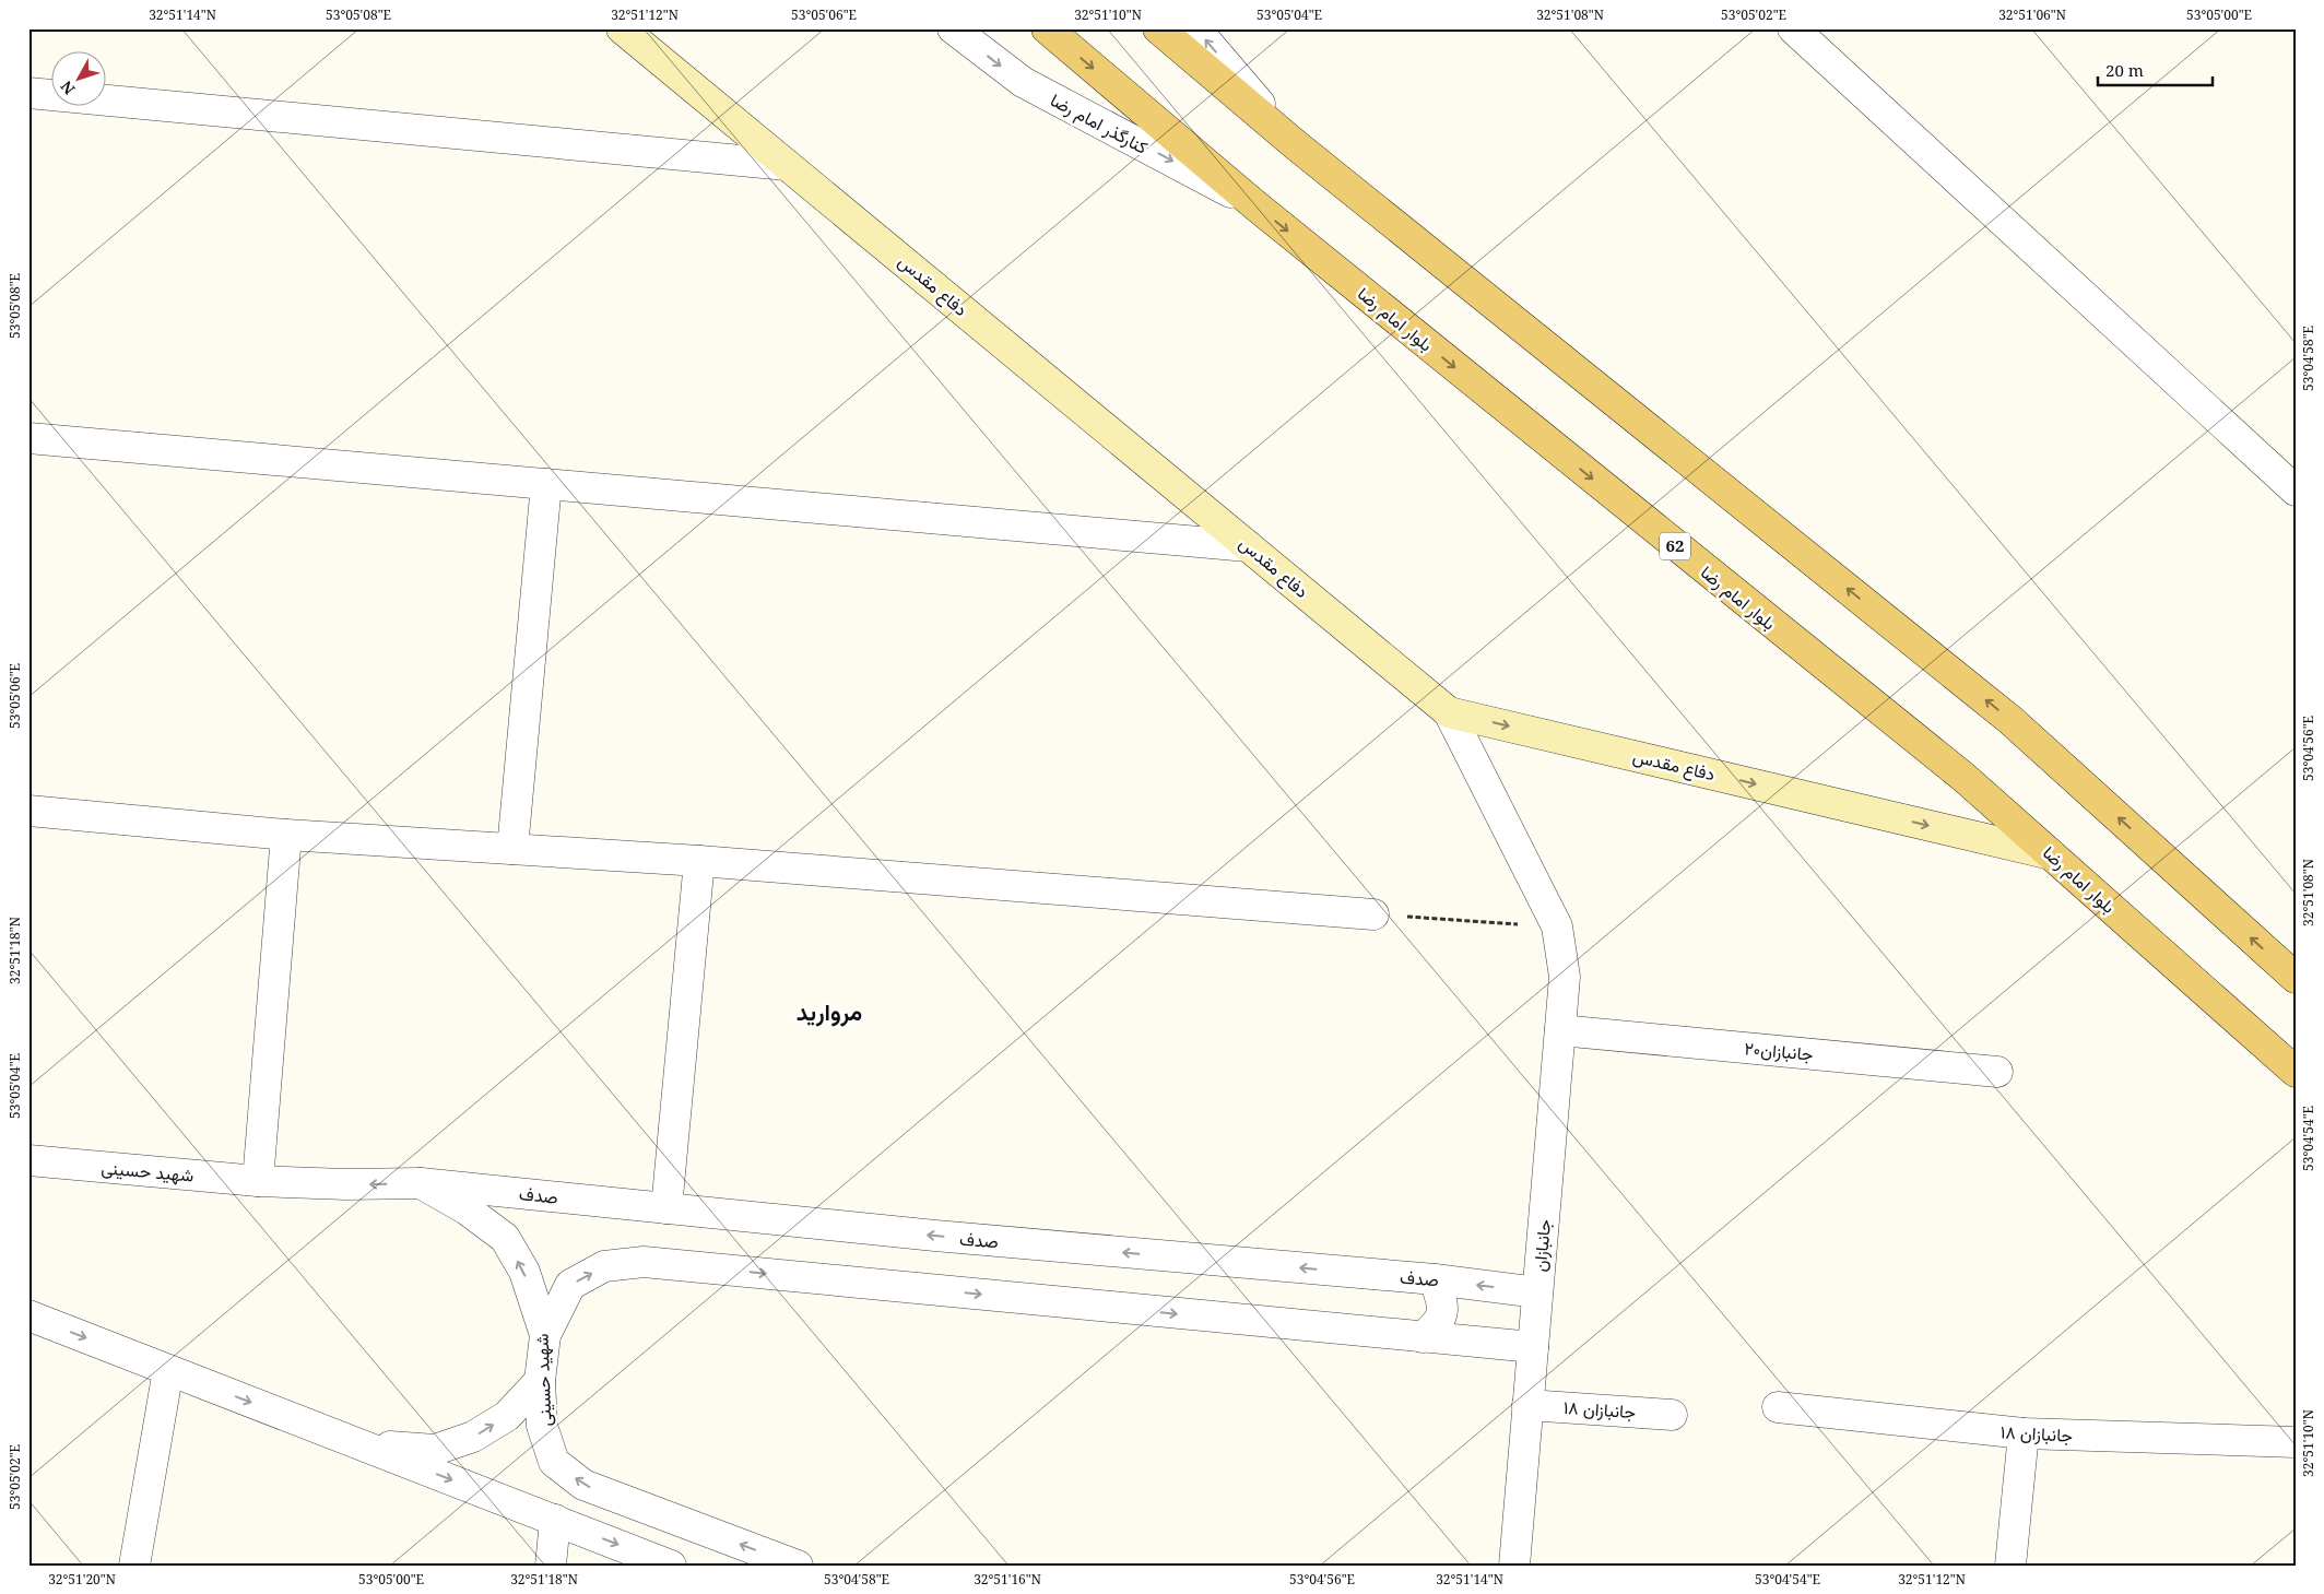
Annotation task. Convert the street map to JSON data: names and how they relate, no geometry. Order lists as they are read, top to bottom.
{
  "streets": {
    "main road": ["دفاع مقدس", "بلوار امام رضا", "62"],
    "street": [
      "کنارگذر امام رضا",
      "جانبازان۲۰",
      "شهید حسینی",
      "صدف",
      "جانبازان",
      "۱۸ جانبازان",
      "جانبازان ۱۸"
    ]
  },
  "crossings": [
    ["کنارگذر امام رضا", "بلوار امام رضا"],
    ["دفاع مقدس", "بلوار امام رضا"],
    ["دفاع مقدس", "جانبازان"],
    ["جانبازان۲۰", "جانبازان"],
    ["شهید حسینی", "صدف"],
    ["صدف", "جانبازان"],
    ["جانبازان", "۱۸ جانبازان"]
  ],
  "one_way": ["دفاع مقدس"],
  "districts": ["مروارید"],
  "scale_bar": "20 m",
  "north": "bottom left",
  "coordinates": [
    "32°51'14\"N",
    "53°05'08\"E",
    "32°51'12\"N",
    "53°05'06\"E",
    "32°51'10\"N",
    "53°05'04\"E",
    "32°51'08\"N",
    "53°05'02\"E",
    "32°51'06\"N",
    "53°05'00\"E",
    "53°04'58\"E",
    "53°04'56\"E",
    "32°51'18\"N",
    "53°04'54\"E",
    "32°51'20\"N",
    "32°51'16\"N"
  ]
}
